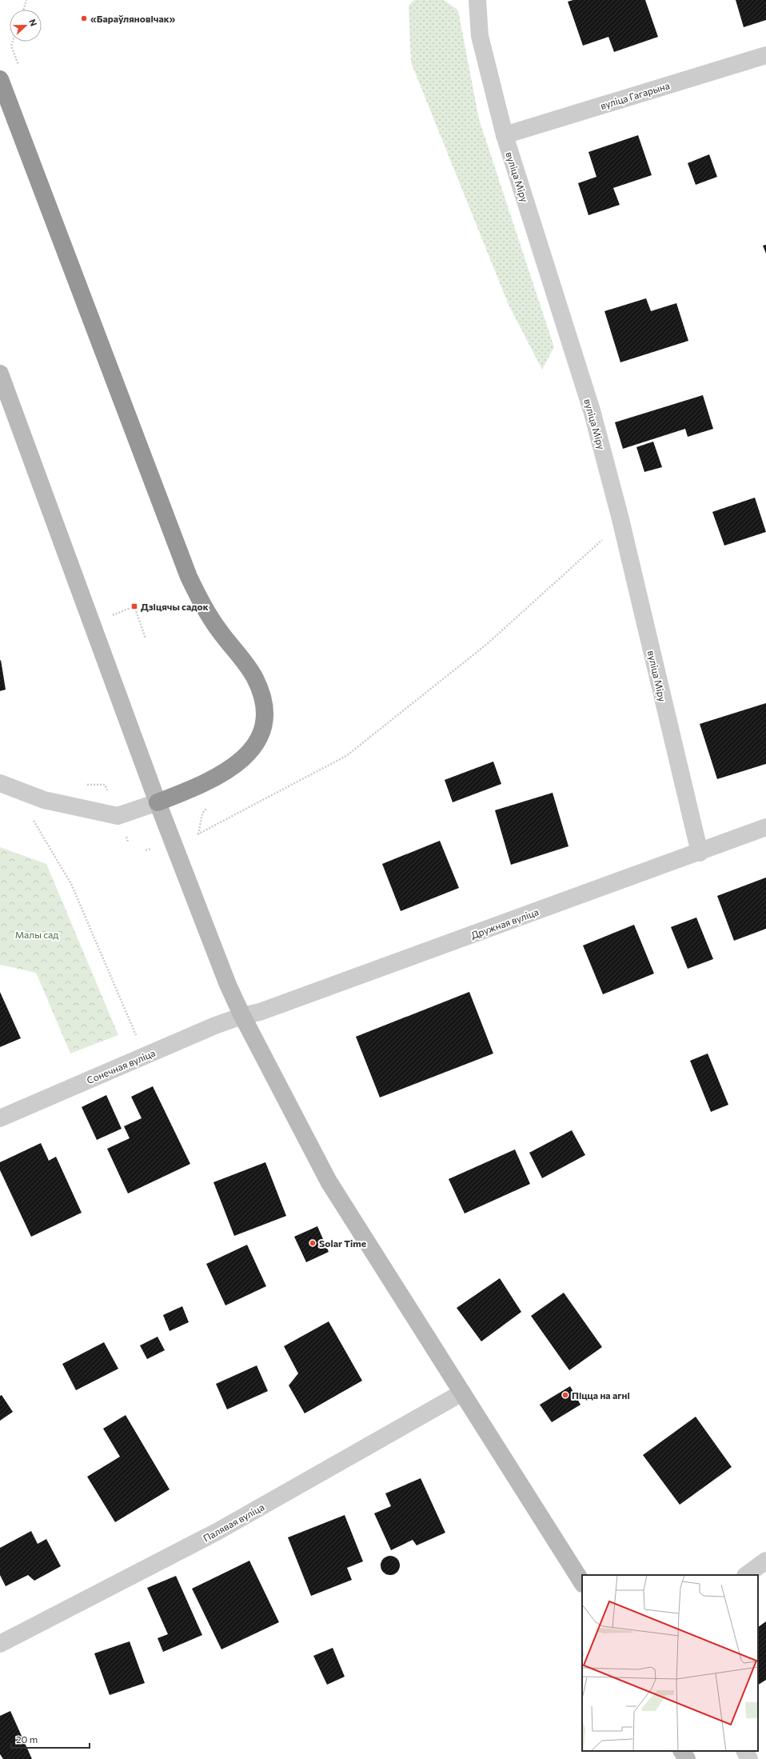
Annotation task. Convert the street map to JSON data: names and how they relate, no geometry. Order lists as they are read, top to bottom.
{
  "streets": {
    "street": [
      "вуліца Гагарына",
      "вуліца Міру",
      "Дружная вуліца",
      "Сонечная вуліца",
      "Палявая вуліца"
    ]
  },
  "crossings": [
    ["вуліца Гагарына", "вуліца Міру"],
    ["вуліца Міру", "Дружная вуліца"],
    ["Дружная вуліца", "Сонечная вуліца"]
  ],
  "parks": ["Малы сад"],
  "places": {
    "other": ["«Бараўляновічак»", "Solar Time", "Піцца на агні"],
    "transit": ["Дзіцячы садок"]
  },
  "scale_bar": "20 m",
  "north": "right"
}
